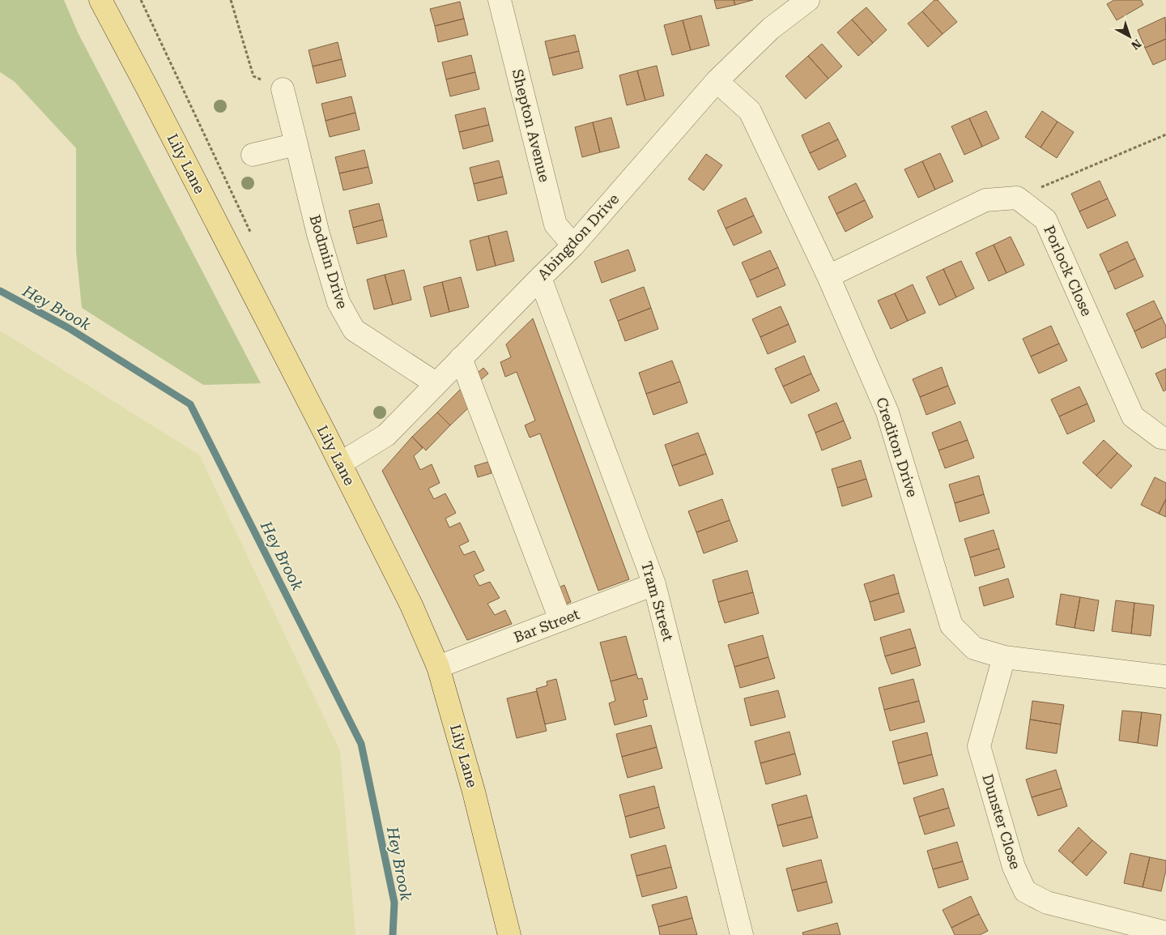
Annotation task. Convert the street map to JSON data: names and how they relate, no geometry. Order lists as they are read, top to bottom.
{
  "streets": {
    "main road": ["Lily Lane"],
    "street": [
      "Shepton Avenue",
      "Abingdon Drive",
      "Bodmin Drive",
      "Porlock Close",
      "Crediton Drive",
      "Tram Street",
      "Bar Street",
      "Dunster Close"
    ]
  },
  "crossings": [
    ["Shepton Avenue", "Abingdon Drive"],
    ["Lily Lane", "Abingdon Drive"],
    ["Lily Lane", "Bar Street"],
    ["Abingdon Drive", "Bodmin Drive"],
    ["Abingdon Drive", "Crediton Drive"],
    ["Abingdon Drive", "Tram Street"],
    ["Crediton Drive", "Dunster Close"],
    ["Tram Street", "Bar Street"]
  ],
  "water": ["Hey Brook"],
  "north": "bottom right"
}
